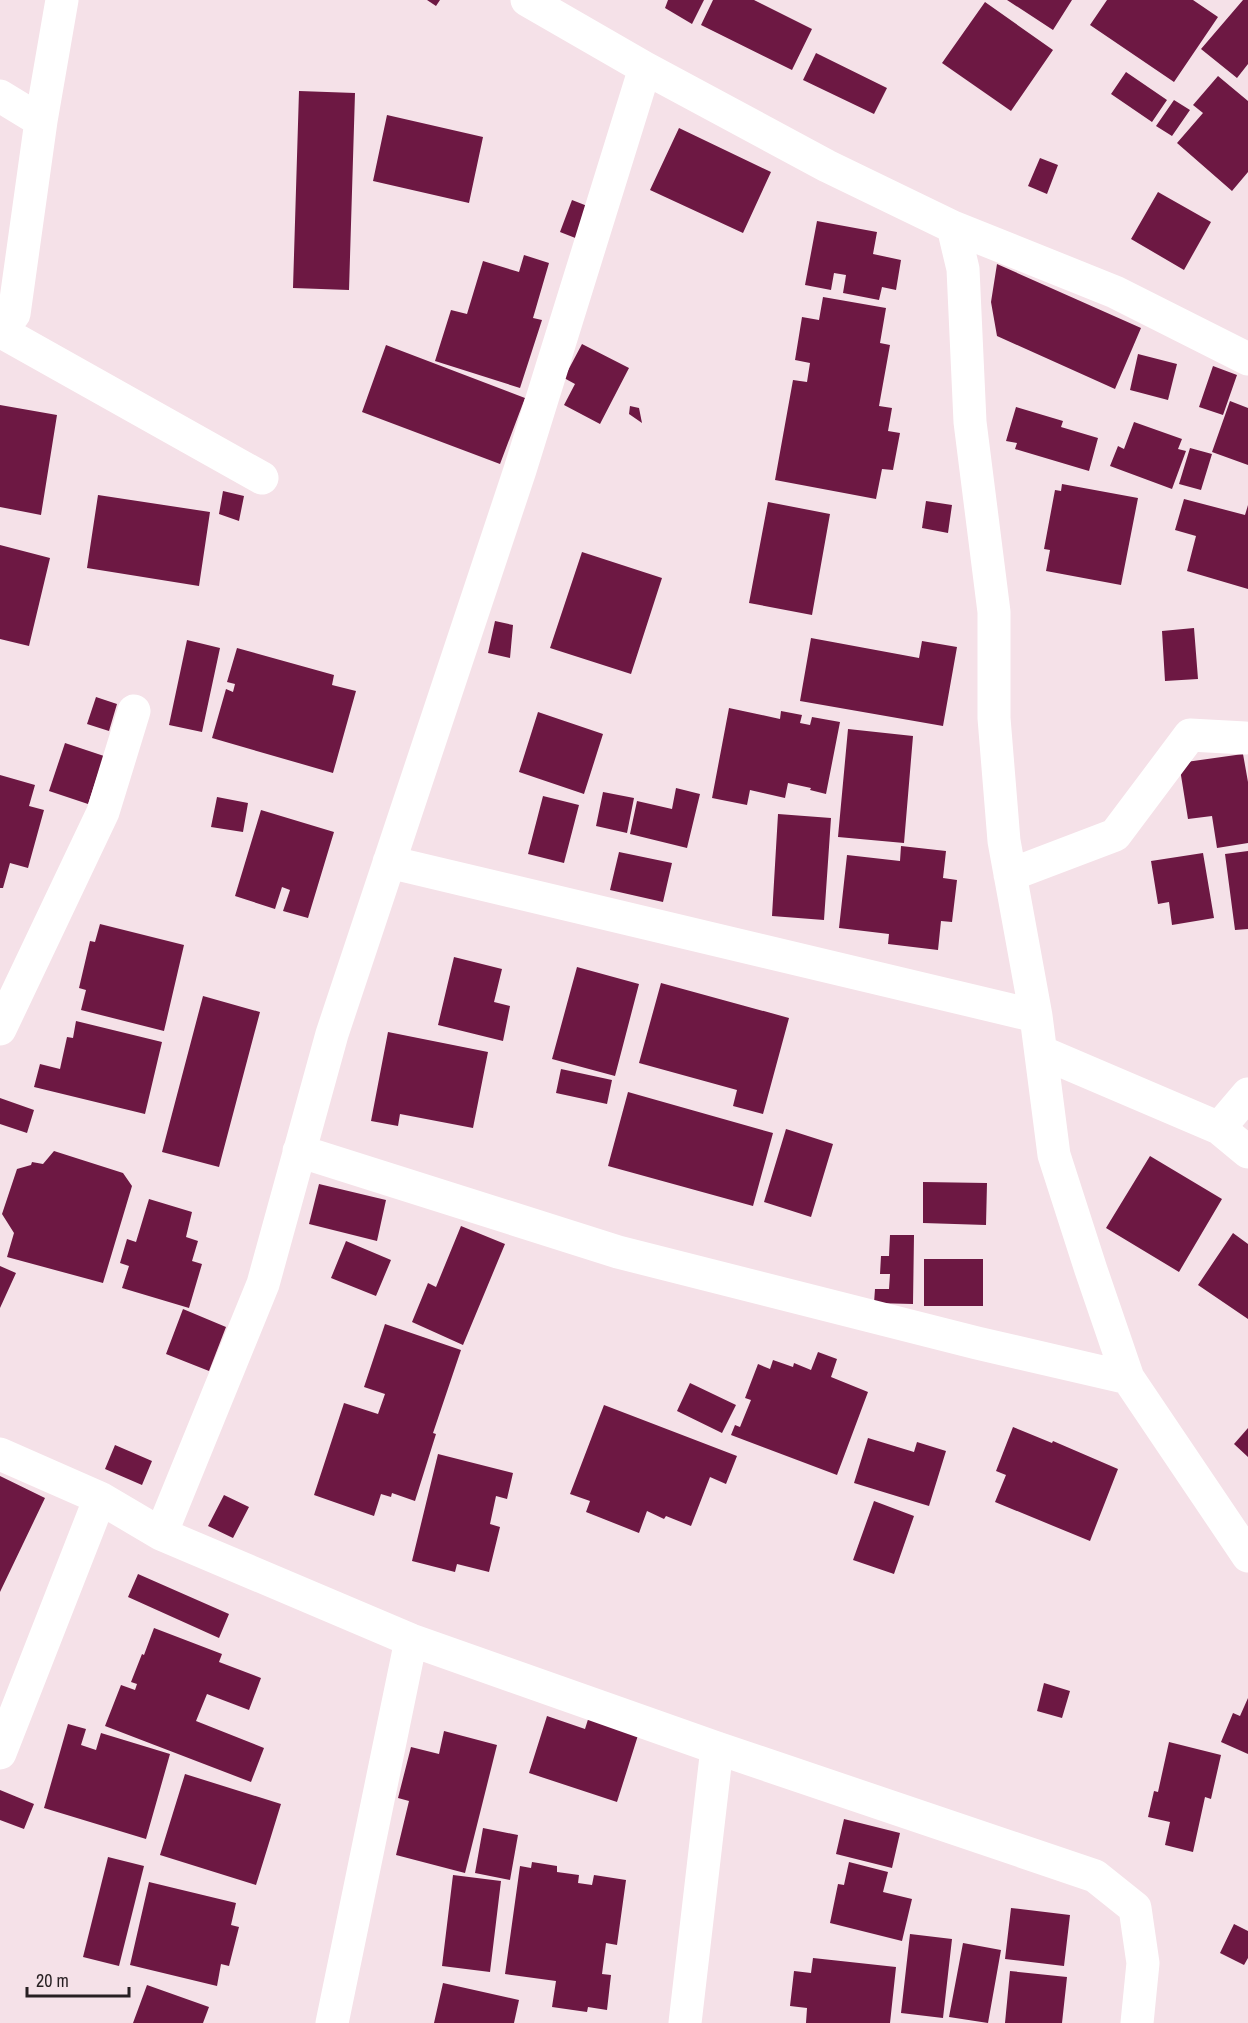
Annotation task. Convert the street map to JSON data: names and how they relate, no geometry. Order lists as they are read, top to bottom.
{
  "scale_bar": "20 m"
}
